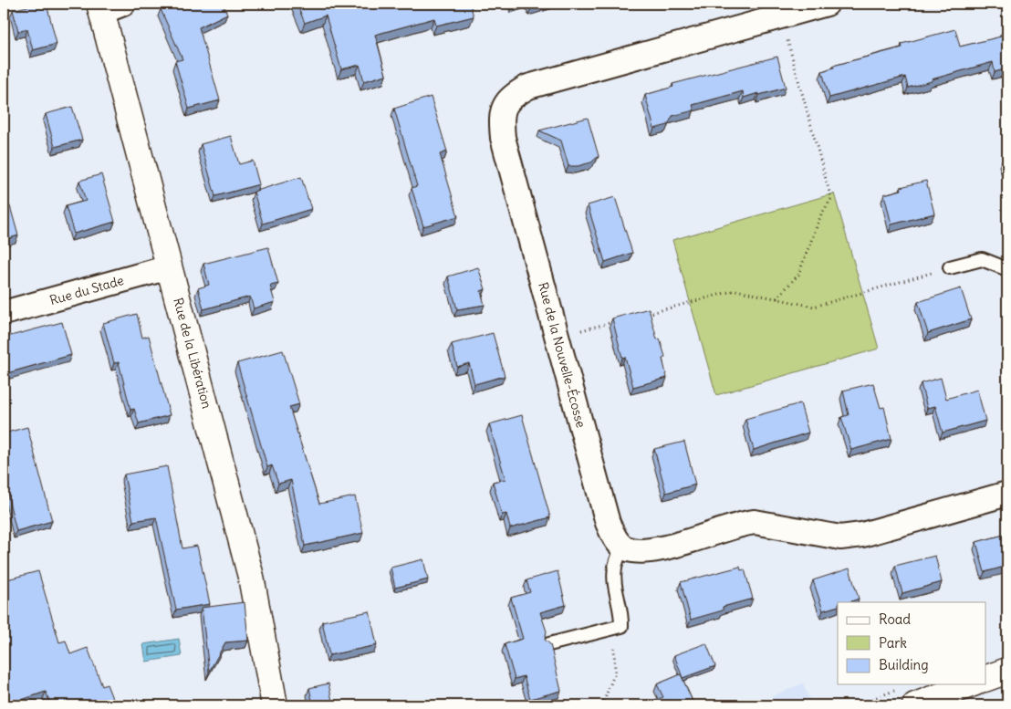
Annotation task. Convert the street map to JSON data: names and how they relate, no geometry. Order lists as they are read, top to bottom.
{
  "streets": {
    "street": ["Rue du Stade", "Rue de la Libération", "Rue de la Nouvelle-Écosse"]
  },
  "crossings": [
    ["Rue du Stade", "Rue de la Libération"]
  ],
  "legend": ["Road", "Park", "Building"]
}
